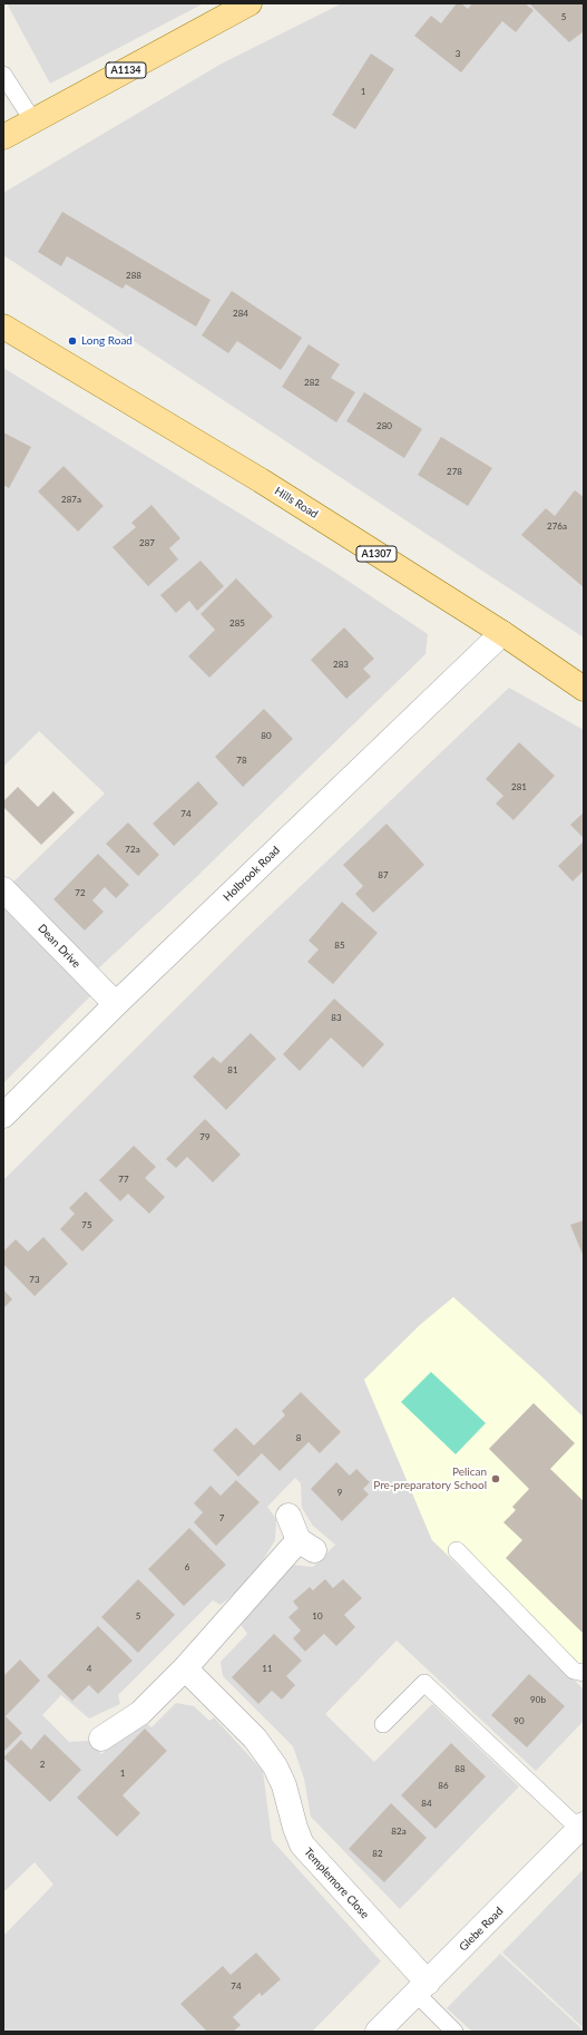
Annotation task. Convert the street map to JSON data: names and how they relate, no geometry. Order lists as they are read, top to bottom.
{
  "streets": {
    "main road": ["A1134", "Hills Road", "A1307"],
    "street": [
      "Holbrook Road",
      "Dean Drive",
      "Templemore Close",
      "Glebe Road"
    ]
  },
  "crossings": [
    ["Hills Road", "Holbrook Road"],
    ["Holbrook Road", "Dean Drive"],
    ["Templemore Close", "Glebe Road"]
  ],
  "places": ["Long Road", "Pelican Pre-preparatory School"],
  "house_numbers": [
    "5",
    "3",
    "1",
    "288",
    "284",
    "282",
    "280",
    "278",
    "287a",
    "276a",
    "287",
    "285",
    "283",
    "80",
    "78",
    "281",
    "74",
    "72a",
    "87",
    "72",
    "85",
    "83",
    "81",
    "79",
    "77",
    "75",
    "73",
    "8",
    "9",
    "7",
    "6",
    "5",
    "10",
    "4",
    "11",
    "90b",
    "90",
    "2",
    "88",
    "1",
    "86",
    "84",
    "82a",
    "82",
    "74"
  ]
}
